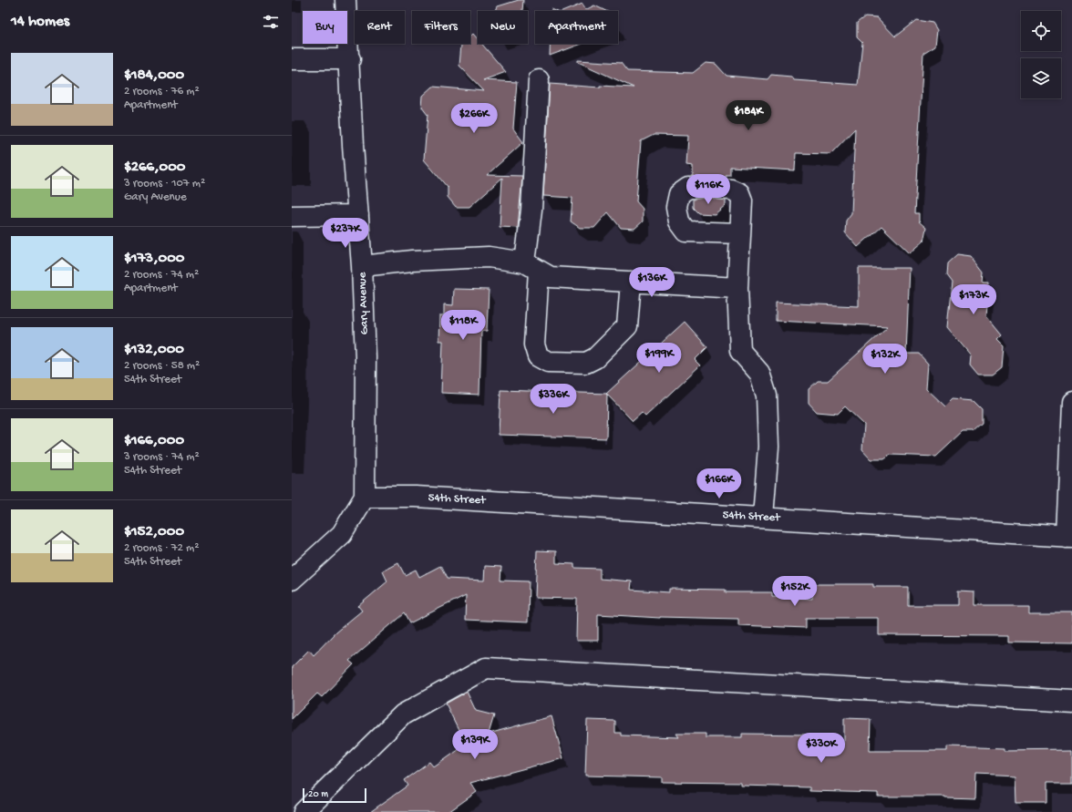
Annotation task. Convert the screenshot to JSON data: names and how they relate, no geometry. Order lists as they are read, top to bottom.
{
  "streets": {
    "street": ["Gary Avenue", "54th Street"]
  },
  "crossings": [
    ["Gary Avenue", "54th Street"]
  ],
  "scale_bar": "20 m",
  "page": {
    "heading": "14 homes",
    "chip": [
      "Buy",
      "Rent",
      "Filters",
      "New",
      "Apartment"
    ],
    "list": [
      {
        "name": "$184,000",
        "note": "2 rooms · 76 m² · Apartment"
      },
      {
        "name": "$266,000",
        "note": "3 rooms · 107 m² · Gary Avenue"
      },
      {
        "name": "$173,000",
        "note": "2 rooms · 74 m² · Apartment"
      },
      {
        "name": "$132,000",
        "note": "2 rooms · 58 m² · 54th Street"
      },
      {
        "name": "$166,000",
        "note": "3 rooms · 74 m² · 54th Street"
      },
      {
        "name": "$152,000",
        "note": "2 rooms · 72 m² · 54th Street"
      }
    ],
    "price": [
      "$184K",
      "$266K",
      "$116K",
      "$237K",
      "$136K",
      "$173K",
      "$118K",
      "$199K",
      "$132K",
      "$336K",
      "$166K",
      "$152K",
      "$139K",
      "$330K"
    ],
    "scale": "20 m"
  }
}
